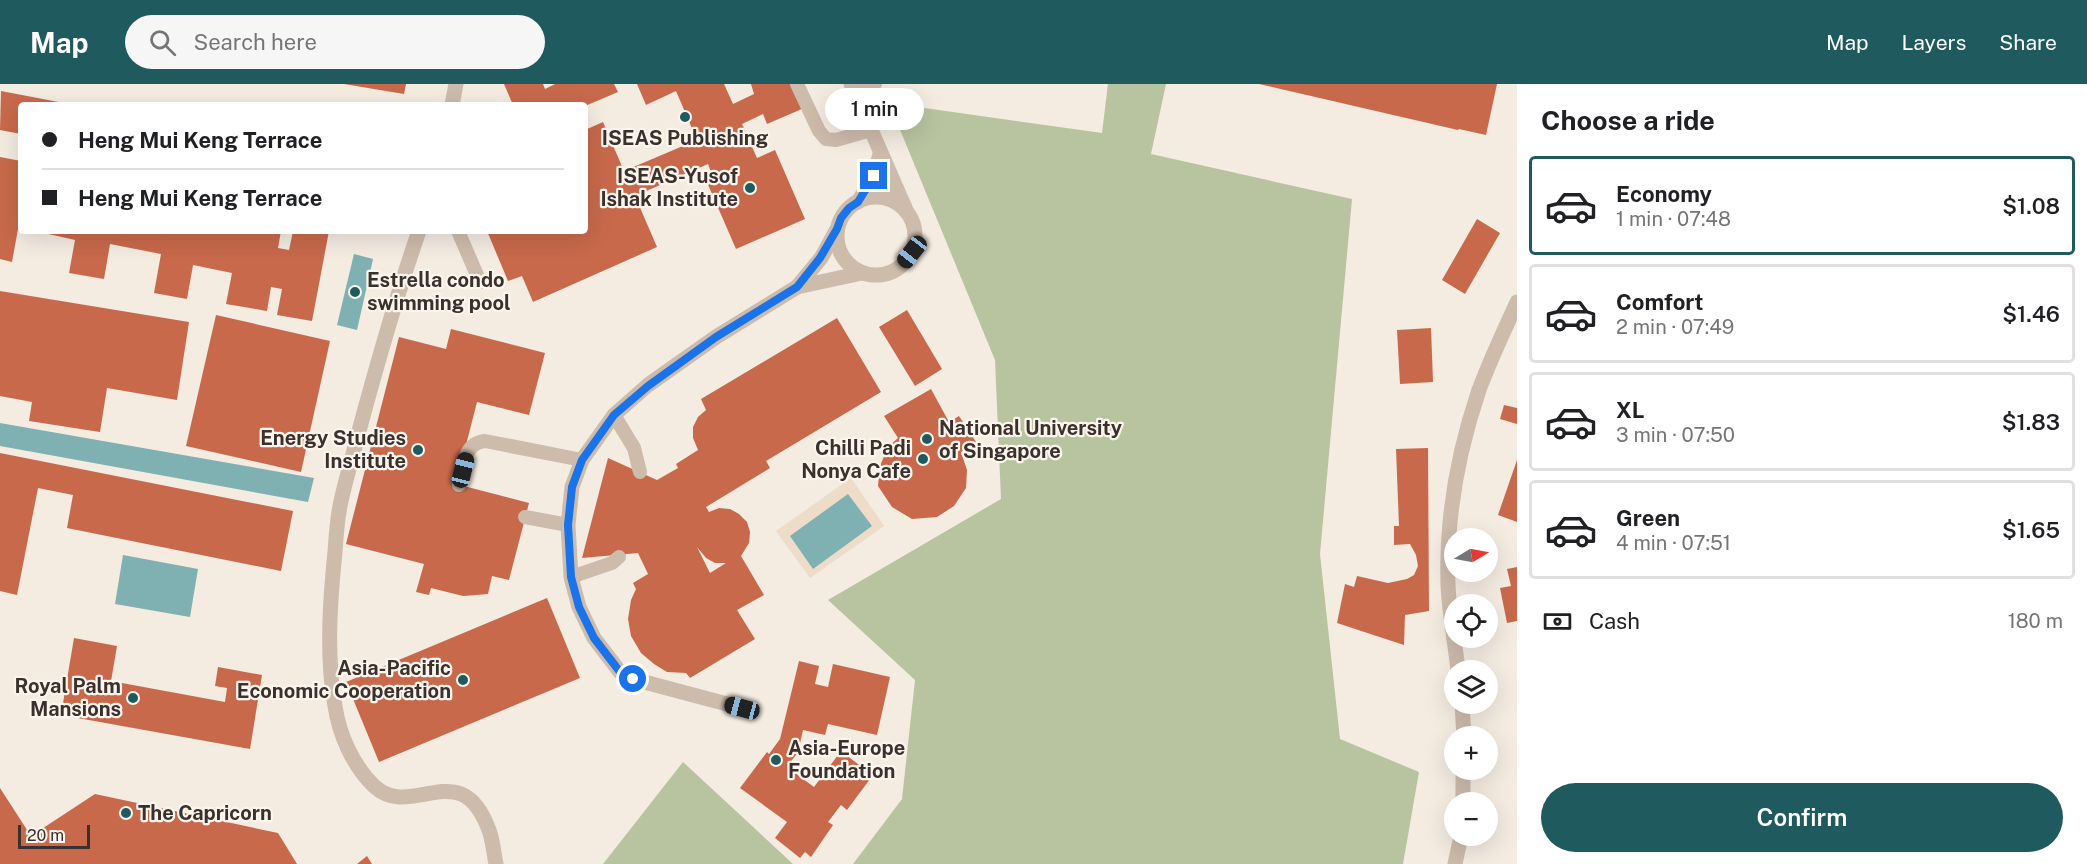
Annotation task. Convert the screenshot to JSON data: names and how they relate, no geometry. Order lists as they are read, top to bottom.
{
  "places": [
    "ISEAS Publishing",
    "ISEAS-Yusof Ishak Institute",
    "Estrella condo swimming pool",
    "National University of Singapore",
    "Energy Studies Institute",
    "Chilli Padi Nonya Cafe",
    "Asia-Pacific Economic Cooperation",
    "Royal Palm Mansions",
    "Asia-Europe Foundation",
    "The Capricorn"
  ],
  "scale_bar": "20 m",
  "north": "right",
  "page": {
    "header": "Map",
    "search": "Search here",
    "nav": ["Map", "Layers", "Share"],
    "heading": "Choose a ride",
    "bubble": "1 min",
    "banner": ["Heng Mui Keng Terrace", "Heng Mui Keng Terrace"],
    "list": [
      {
        "name": "Economy",
        "note": "1 min · 07:48",
        "value": "$1.08"
      },
      {
        "name": "Comfort",
        "note": "2 min · 07:49",
        "value": "$1.46"
      },
      {
        "name": "XL",
        "note": "3 min · 07:50",
        "value": "$1.83"
      },
      {
        "name": "Green",
        "note": "4 min · 07:51",
        "value": "$1.65"
      }
    ],
    "map_buttons": ["+", "−"],
    "pay": ["Cash", "180 m"],
    "buttons": "Confirm",
    "scale": "20 m"
  }
}
